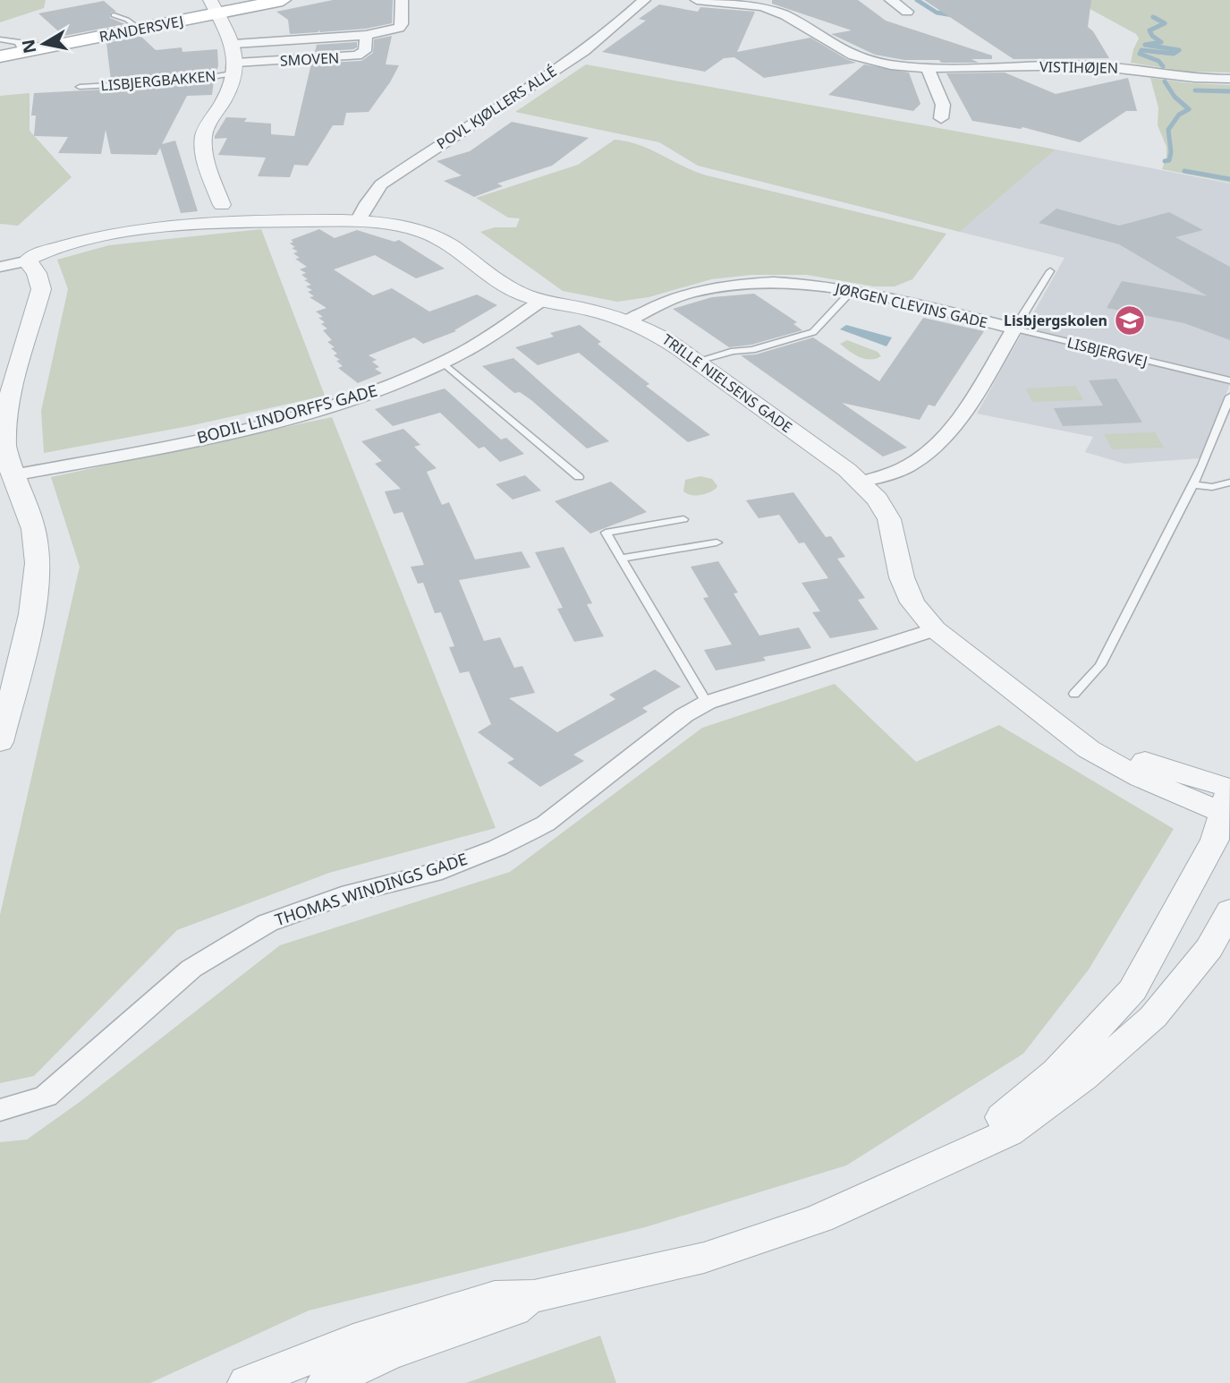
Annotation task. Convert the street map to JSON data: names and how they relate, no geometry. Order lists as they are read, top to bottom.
{
  "streets": {
    "main road": ["RANDERSVEJ"],
    "street": [
      "SMOVEN",
      "VISTIHØJEN",
      "LISBJERGBAKKEN",
      "POVL KJØLLERS ALLÉ",
      "JØRGEN CLEVINS GADE",
      "TRILLE NIELSENS GADE",
      "BODIL LINDORFFS GADE",
      "THOMAS WINDINGS GADE"
    ],
    "lane": ["LISBJERGVEJ"]
  },
  "crossings": [
    ["RANDERSVEJ", "LISBJERGBAKKEN"],
    ["SMOVEN", "LISBJERGBAKKEN"],
    ["POVL KJØLLERS ALLÉ", "TRILLE NIELSENS GADE"],
    ["JØRGEN CLEVINS GADE", "LISBJERGVEJ"],
    ["JØRGEN CLEVINS GADE", "TRILLE NIELSENS GADE"],
    ["TRILLE NIELSENS GADE", "BODIL LINDORFFS GADE"],
    ["TRILLE NIELSENS GADE", "THOMAS WINDINGS GADE"]
  ],
  "places": {
    "school or university": ["Lisbjergskolen"]
  },
  "north": "left"
}
